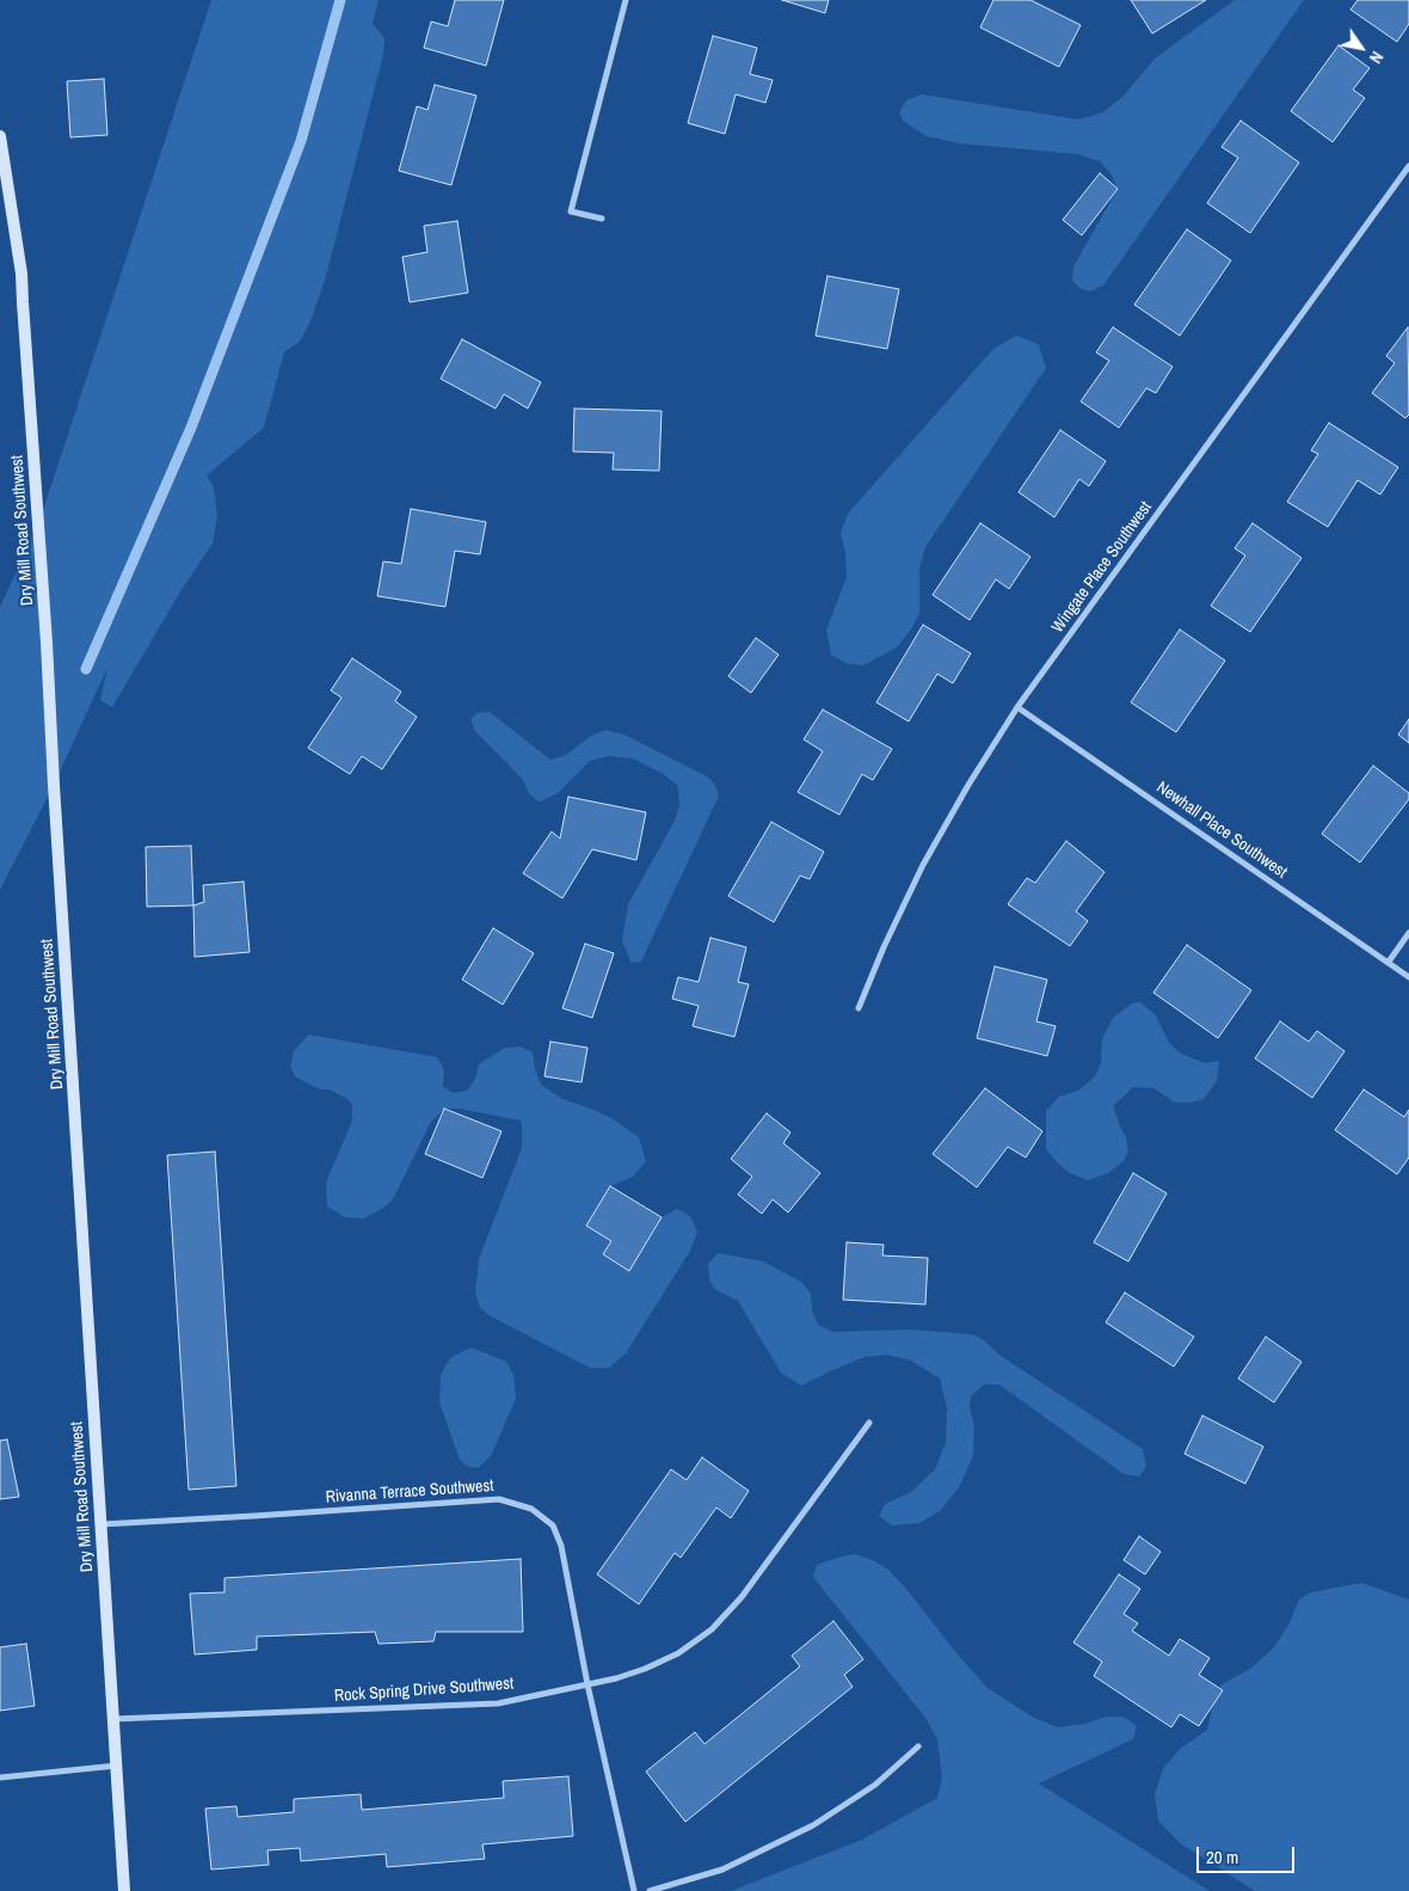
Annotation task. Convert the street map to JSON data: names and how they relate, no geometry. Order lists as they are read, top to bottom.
{
  "streets": {
    "street": [
      "Dry Mill Road Southwest",
      "Wingate Place Southwest",
      "Newhall Place Southwest",
      "Rivanna Terrace Southwest",
      "Rock Spring Drive Southwest"
    ]
  },
  "crossings": [
    ["Dry Mill Road Southwest", "Rivanna Terrace Southwest"],
    ["Dry Mill Road Southwest", "Rock Spring Drive Southwest"],
    ["Wingate Place Southwest", "Newhall Place Southwest"],
    ["Rivanna Terrace Southwest", "Rock Spring Drive Southwest"]
  ],
  "scale_bar": "20 m",
  "north": "bottom right"
}
